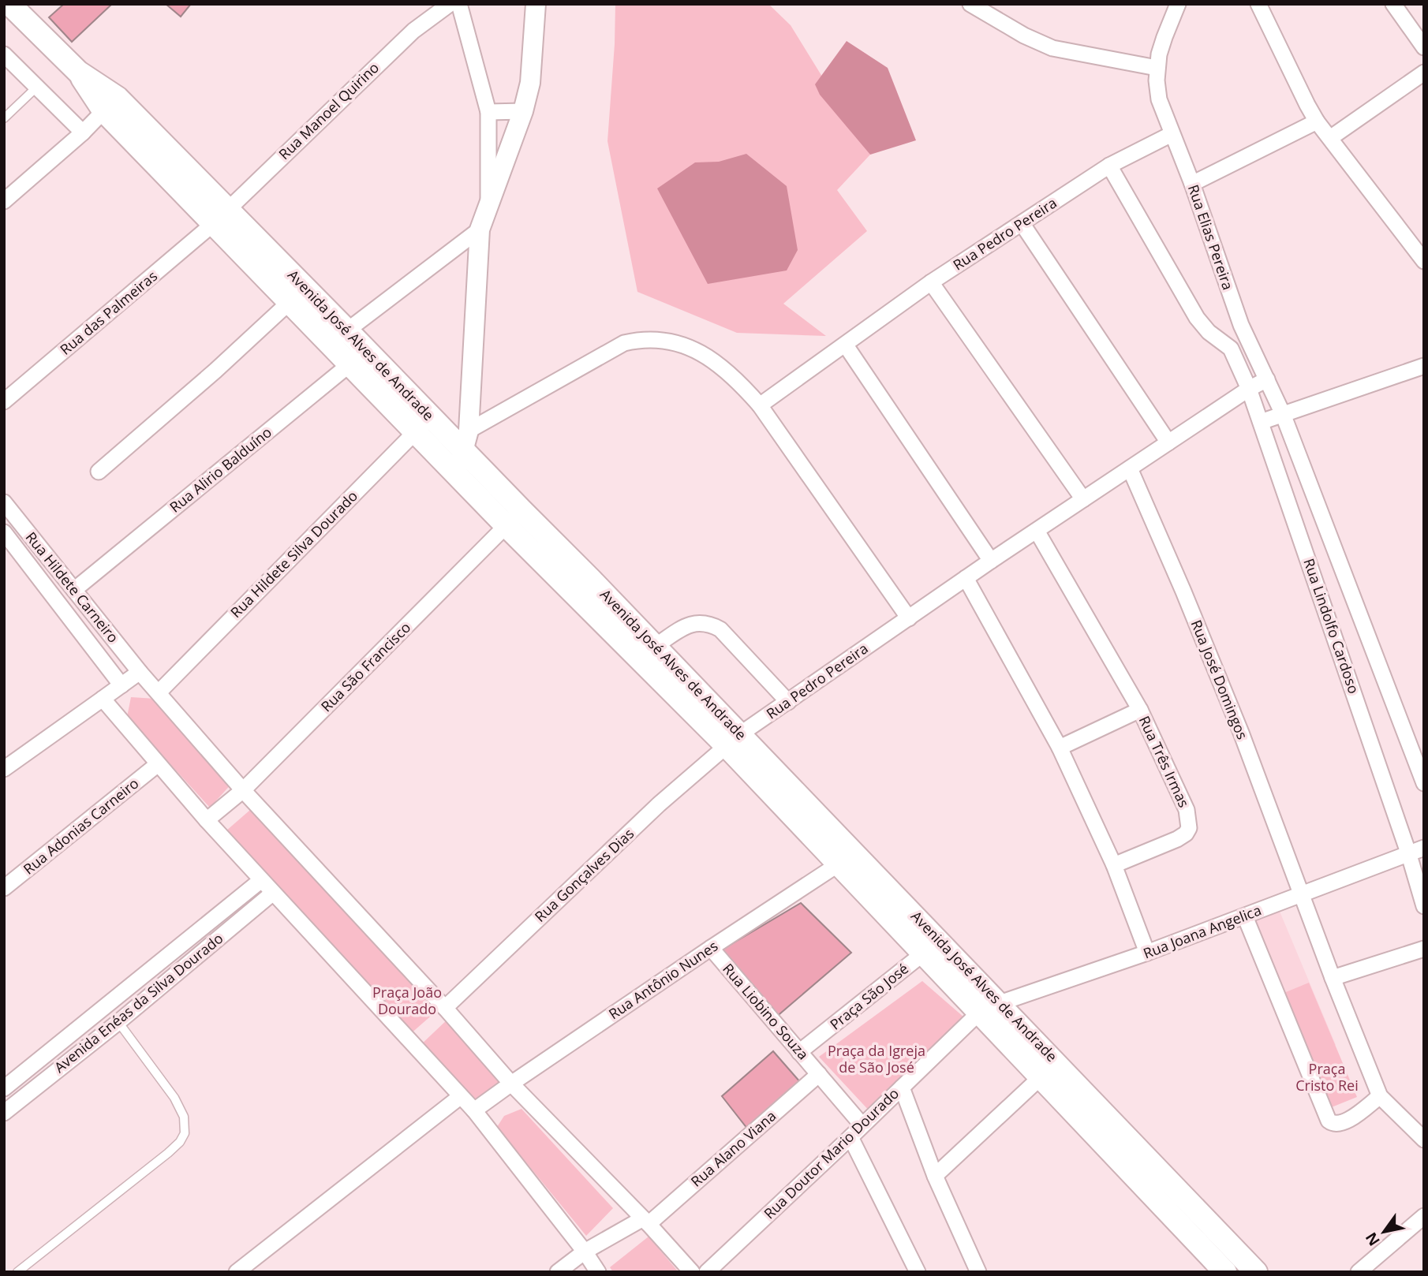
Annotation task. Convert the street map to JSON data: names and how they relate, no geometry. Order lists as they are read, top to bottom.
{
  "streets": {
    "main road": ["Avenida José Alves de Andrade"],
    "street": [
      "Rua Manoel Quirino",
      "Rua Pedro Pereira",
      "Rua Elias Pereira",
      "Rua das Palmeiras",
      "Rua Alirio Balduíno",
      "Rua Hildete Silva Dourado",
      "Rua Hildete Carneiro",
      "Rua Lindolfo Cardoso",
      "Rua São Francisco",
      "Rua José Domingos",
      "Rua Três Irmas",
      "Rua Adonias Carneiro",
      "Rua Gonçalves Dias",
      "Rua Joana Angelica",
      "Rua Antônio Nunes",
      "Praça São José",
      "Avenida Enéas da Silva Dourado",
      "Rua Liobino Souza",
      "Rua Alano Viana",
      "Rua Doutor Mario Dourado"
    ]
  },
  "crossings": [
    ["Rua Manoel Quirino", "Rua das Palmeiras"],
    ["Rua Manoel Quirino", "Avenida José Alves de Andrade"],
    ["Rua Pedro Pereira", "Rua Elias Pereira"],
    ["Rua Pedro Pereira", "Avenida José Alves de Andrade"],
    ["Rua Pedro Pereira", "Rua Lindolfo Cardoso"],
    ["Rua Pedro Pereira", "Rua José Domingos"],
    ["Rua Pedro Pereira", "Rua Três Irmas"],
    ["Rua Pedro Pereira", "Rua Gonçalves Dias"],
    ["Rua Elias Pereira", "Rua Lindolfo Cardoso"],
    ["Rua das Palmeiras", "Avenida José Alves de Andrade"],
    ["Avenida José Alves de Andrade", "Rua Alirio Balduíno"],
    ["Avenida José Alves de Andrade", "Rua Hildete Silva Dourado"],
    ["Avenida José Alves de Andrade", "Rua São Francisco"],
    ["Avenida José Alves de Andrade", "Rua Gonçalves Dias"],
    ["Avenida José Alves de Andrade", "Rua Joana Angelica"],
    ["Avenida José Alves de Andrade", "Rua Antônio Nunes"],
    ["Avenida José Alves de Andrade", "Praça São José"],
    ["Avenida José Alves de Andrade", "Rua Doutor Mario Dourado"],
    ["Rua Alirio Balduíno", "Rua Hildete Carneiro"],
    ["Rua Lindolfo Cardoso", "Rua Joana Angelica"],
    ["Rua José Domingos", "Rua Joana Angelica"],
    ["Rua Joana Angelica", "Rua Doutor Mario Dourado"],
    ["Rua Antônio Nunes", "Rua Liobino Souza"],
    ["Praça São José", "Rua Liobino Souza"],
    ["Rua Liobino Souza", "Rua Alano Viana"],
    ["Rua Liobino Souza", "Rua Doutor Mario Dourado"]
  ],
  "parks": ["Praça João Dourado", "Praça da Igreja de São José", "Praça Cristo Rei"],
  "north": "bottom left"
}
